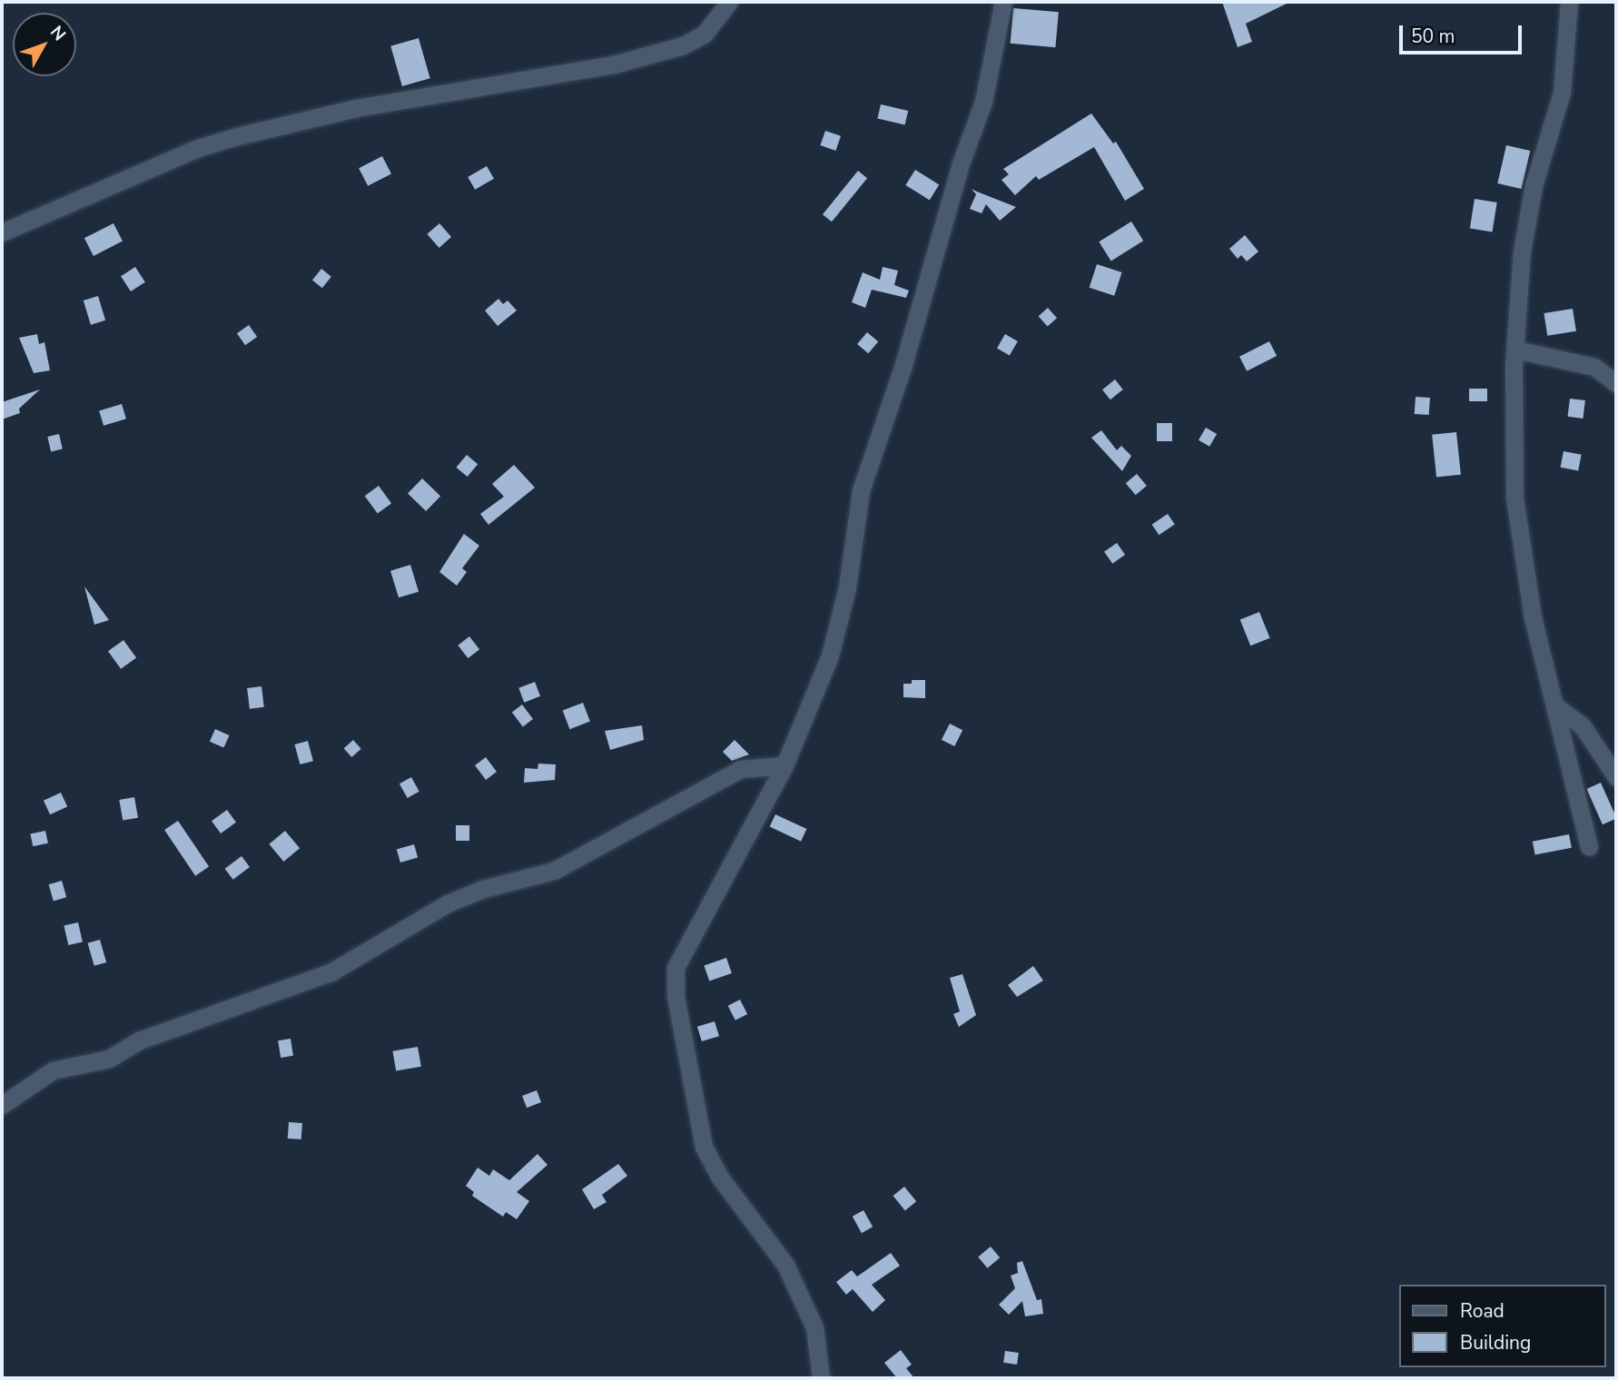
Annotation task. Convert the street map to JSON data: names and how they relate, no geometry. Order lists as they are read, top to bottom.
{
  "legend": ["Road", "Building"],
  "scale_bar": "50 m",
  "north": "top right"
}
